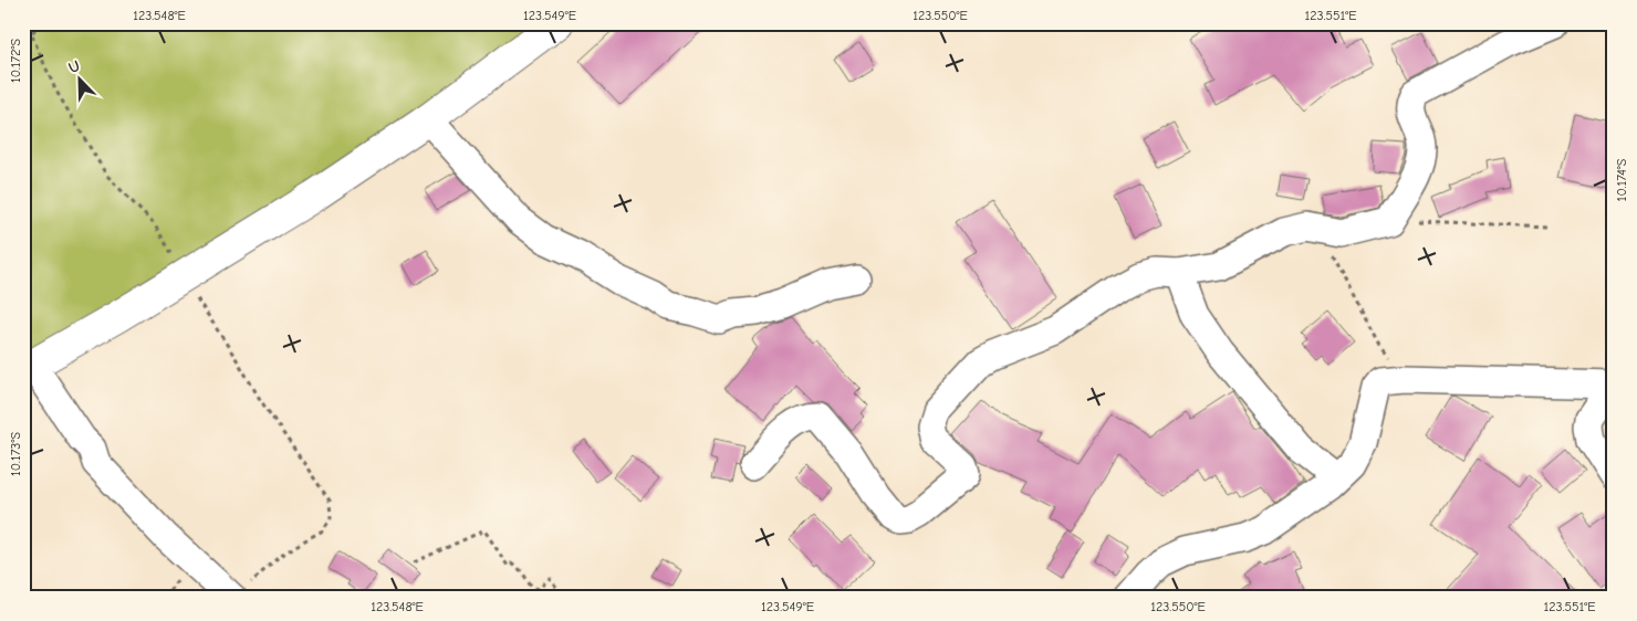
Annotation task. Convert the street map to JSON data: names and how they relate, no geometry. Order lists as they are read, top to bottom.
{
  "north": "top left",
  "coordinates": [
    "123.548°E",
    "123.549°E",
    "123.550°E",
    "123.551°E",
    "10.172°S",
    "10.174°S",
    "10.173°S"
  ]
}
